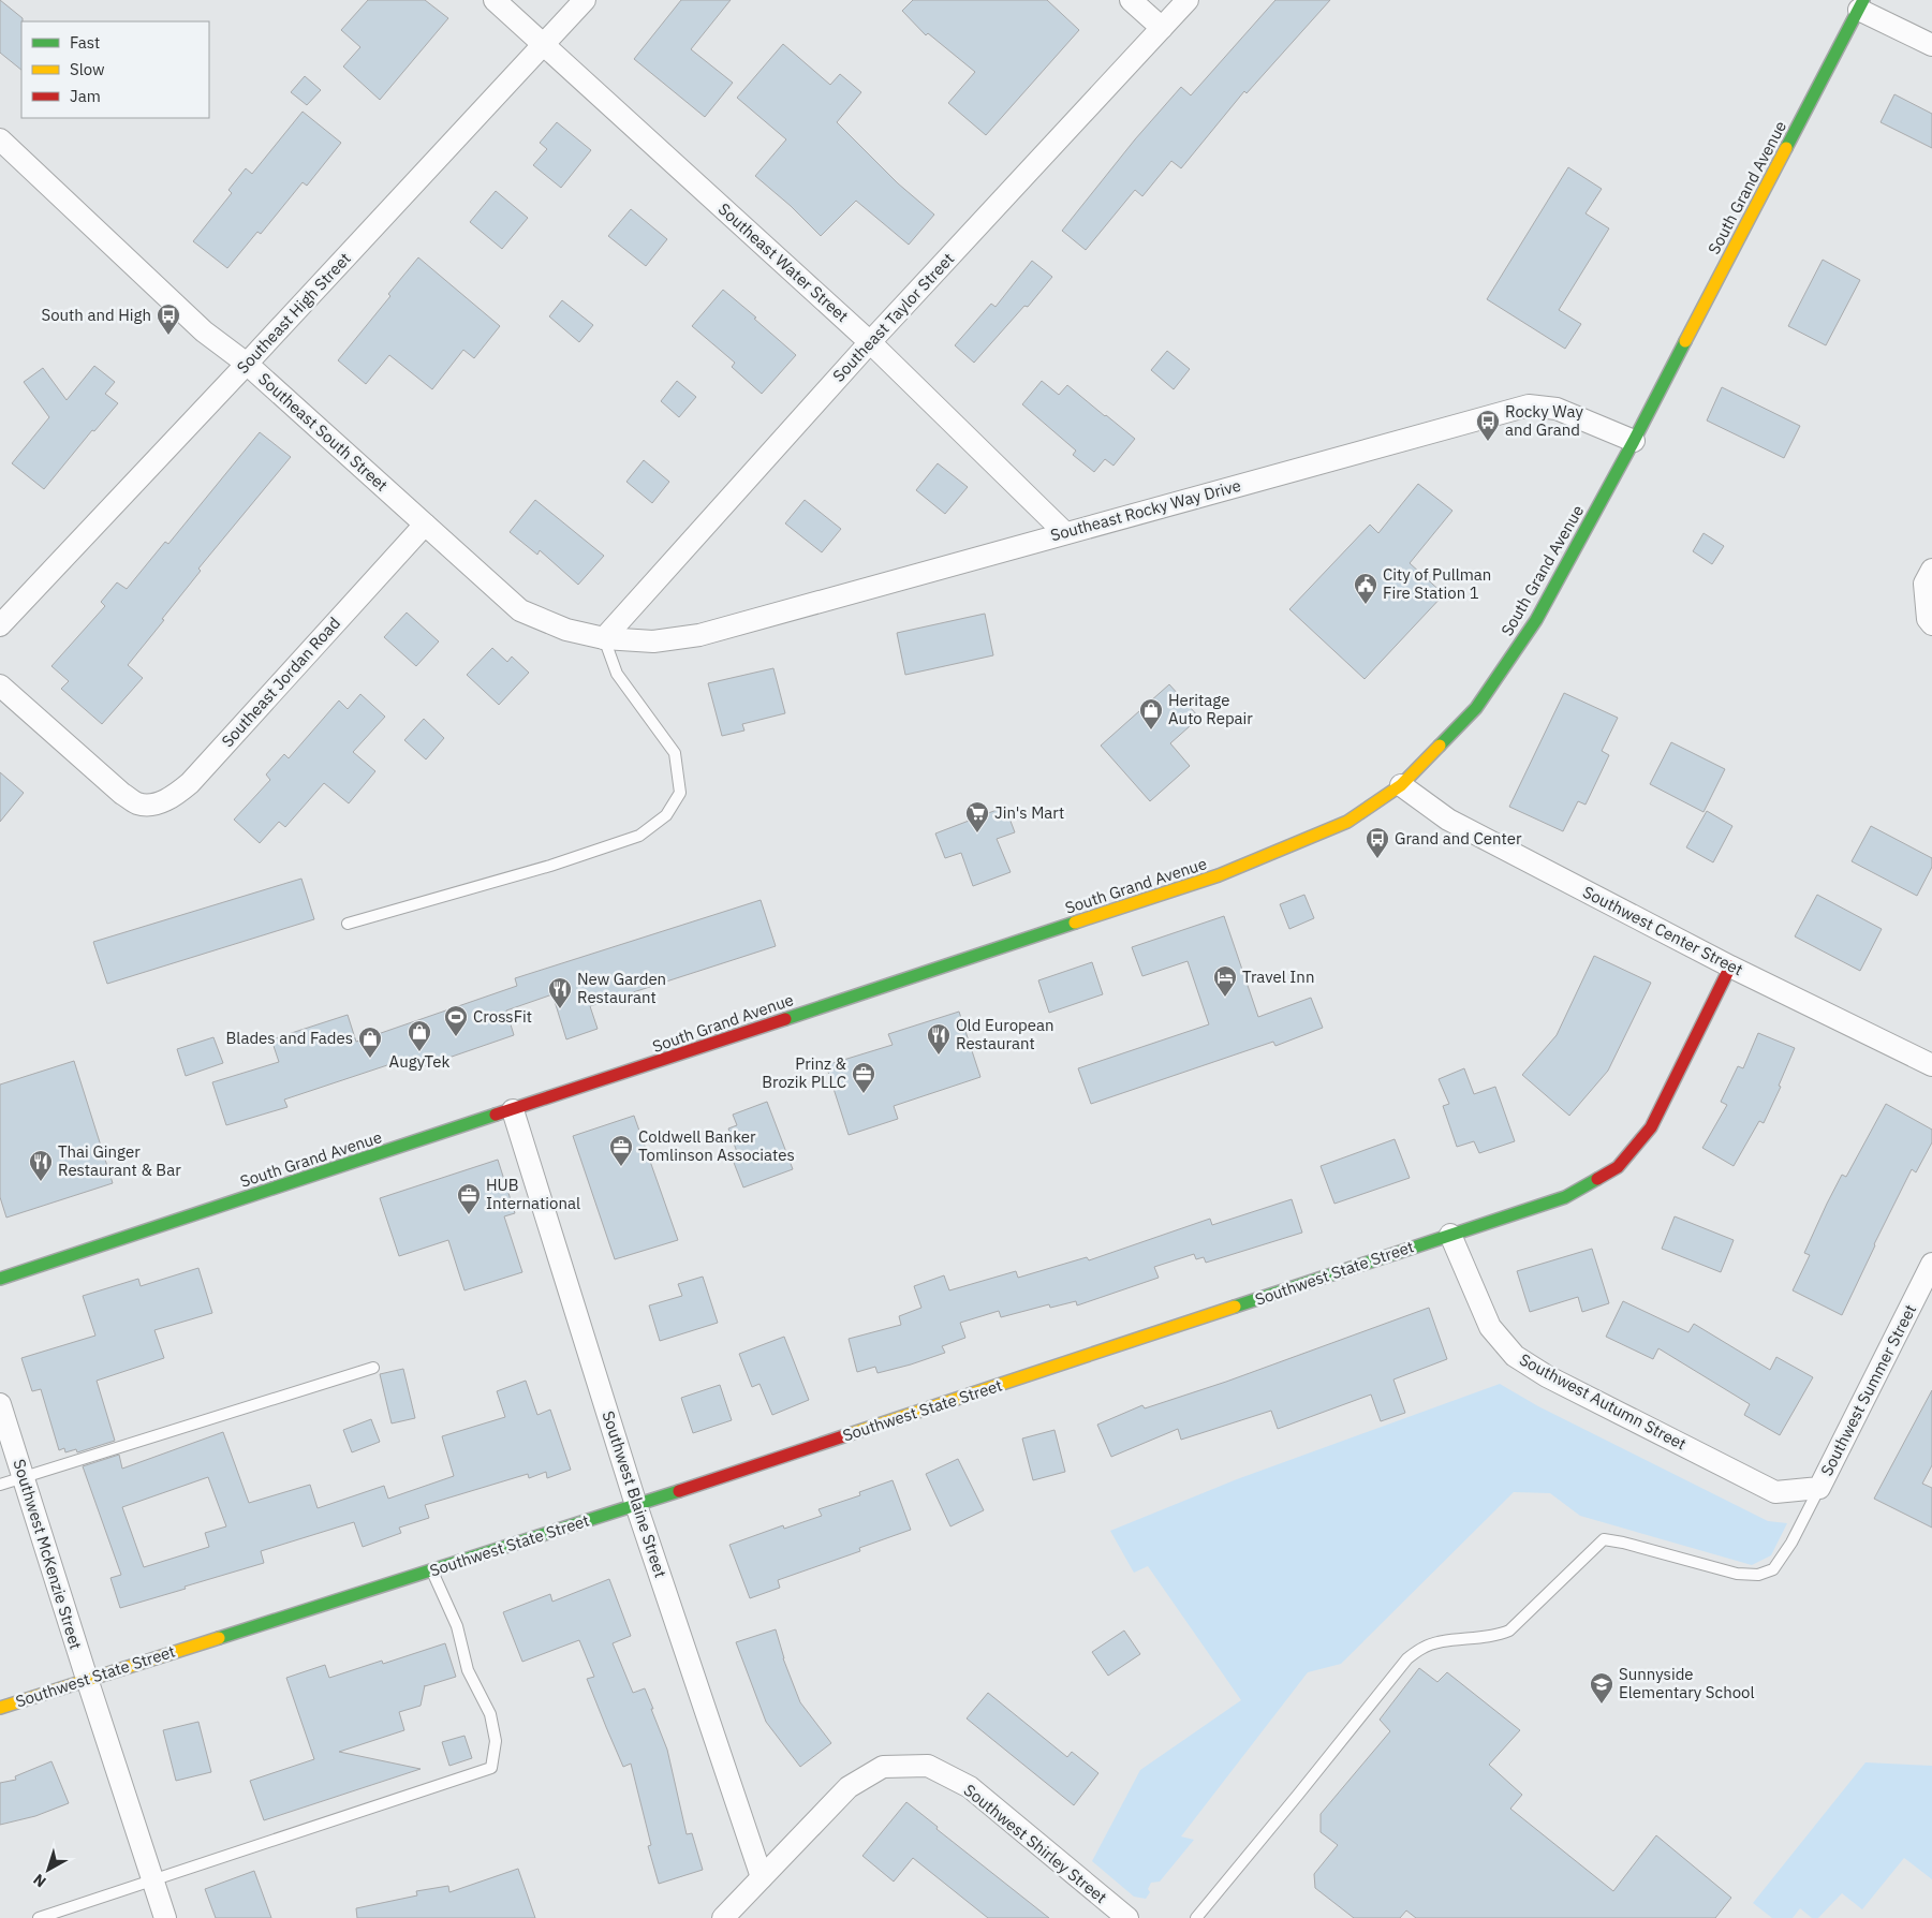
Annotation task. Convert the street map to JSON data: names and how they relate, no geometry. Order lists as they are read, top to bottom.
{
  "streets": {
    "main road": ["South Grand Avenue", "Southwest State Street"],
    "street": [
      "Southeast Water Street",
      "Southeast High Street",
      "Southeast Taylor Street",
      "Southeast South Street",
      "Southeast Rocky Way Drive",
      "Southeast Jordan Road",
      "Southwest Center Street",
      "Southwest Summer Street",
      "Southwest Autumn Street",
      "Southwest Blaine Street",
      "Southwest McKenzie Street",
      "Southwest Shirley Street"
    ]
  },
  "crossings": [
    ["South Grand Avenue", "Southeast Rocky Way Drive"],
    ["South Grand Avenue", "Southwest Center Street"],
    ["South Grand Avenue", "Southwest Blaine Street"],
    ["Southeast Water Street", "Southeast High Street"],
    ["Southeast Water Street", "Southeast Taylor Street"],
    ["Southeast Water Street", "Southeast Rocky Way Drive"],
    ["Southeast High Street", "Southeast South Street"],
    ["Southeast Taylor Street", "Southeast South Street"],
    ["Southeast South Street", "Southeast Rocky Way Drive"],
    ["Southeast South Street", "Southeast Jordan Road"],
    ["Southwest Center Street", "Southwest State Street"],
    ["Southwest State Street", "Southwest Autumn Street"],
    ["Southwest State Street", "Southwest Blaine Street"],
    ["Southwest State Street", "Southwest McKenzie Street"],
    ["Southwest Summer Street", "Southwest Autumn Street"],
    ["Southwest Blaine Street", "Southwest Shirley Street"]
  ],
  "places": {
    "bus stop": ["South and High", "Rocky Way and Grand", "Grand and Center"],
    "public building": ["City of Pullman Fire Station 1"],
    "shop": ["Heritage Auto Repair", "AugyTek", "Blades and Fades"],
    "supermarket": ["Jin's Mart"],
    "hotel": ["Travel Inn"],
    "restaurant": ["New Garden Restaurant", "Old European Restaurant", "Thai Ginger Restaurant & Bar"],
    "sports": ["CrossFit"],
    "office": ["Prinz & Brozik PLLC", "Coldwell Banker Tomlinson Associates", "HUB International"],
    "school or university": ["Sunnyside Elementary School"]
  },
  "legend": ["Fast", "Slow", "Jam"],
  "north": "bottom left"
}
